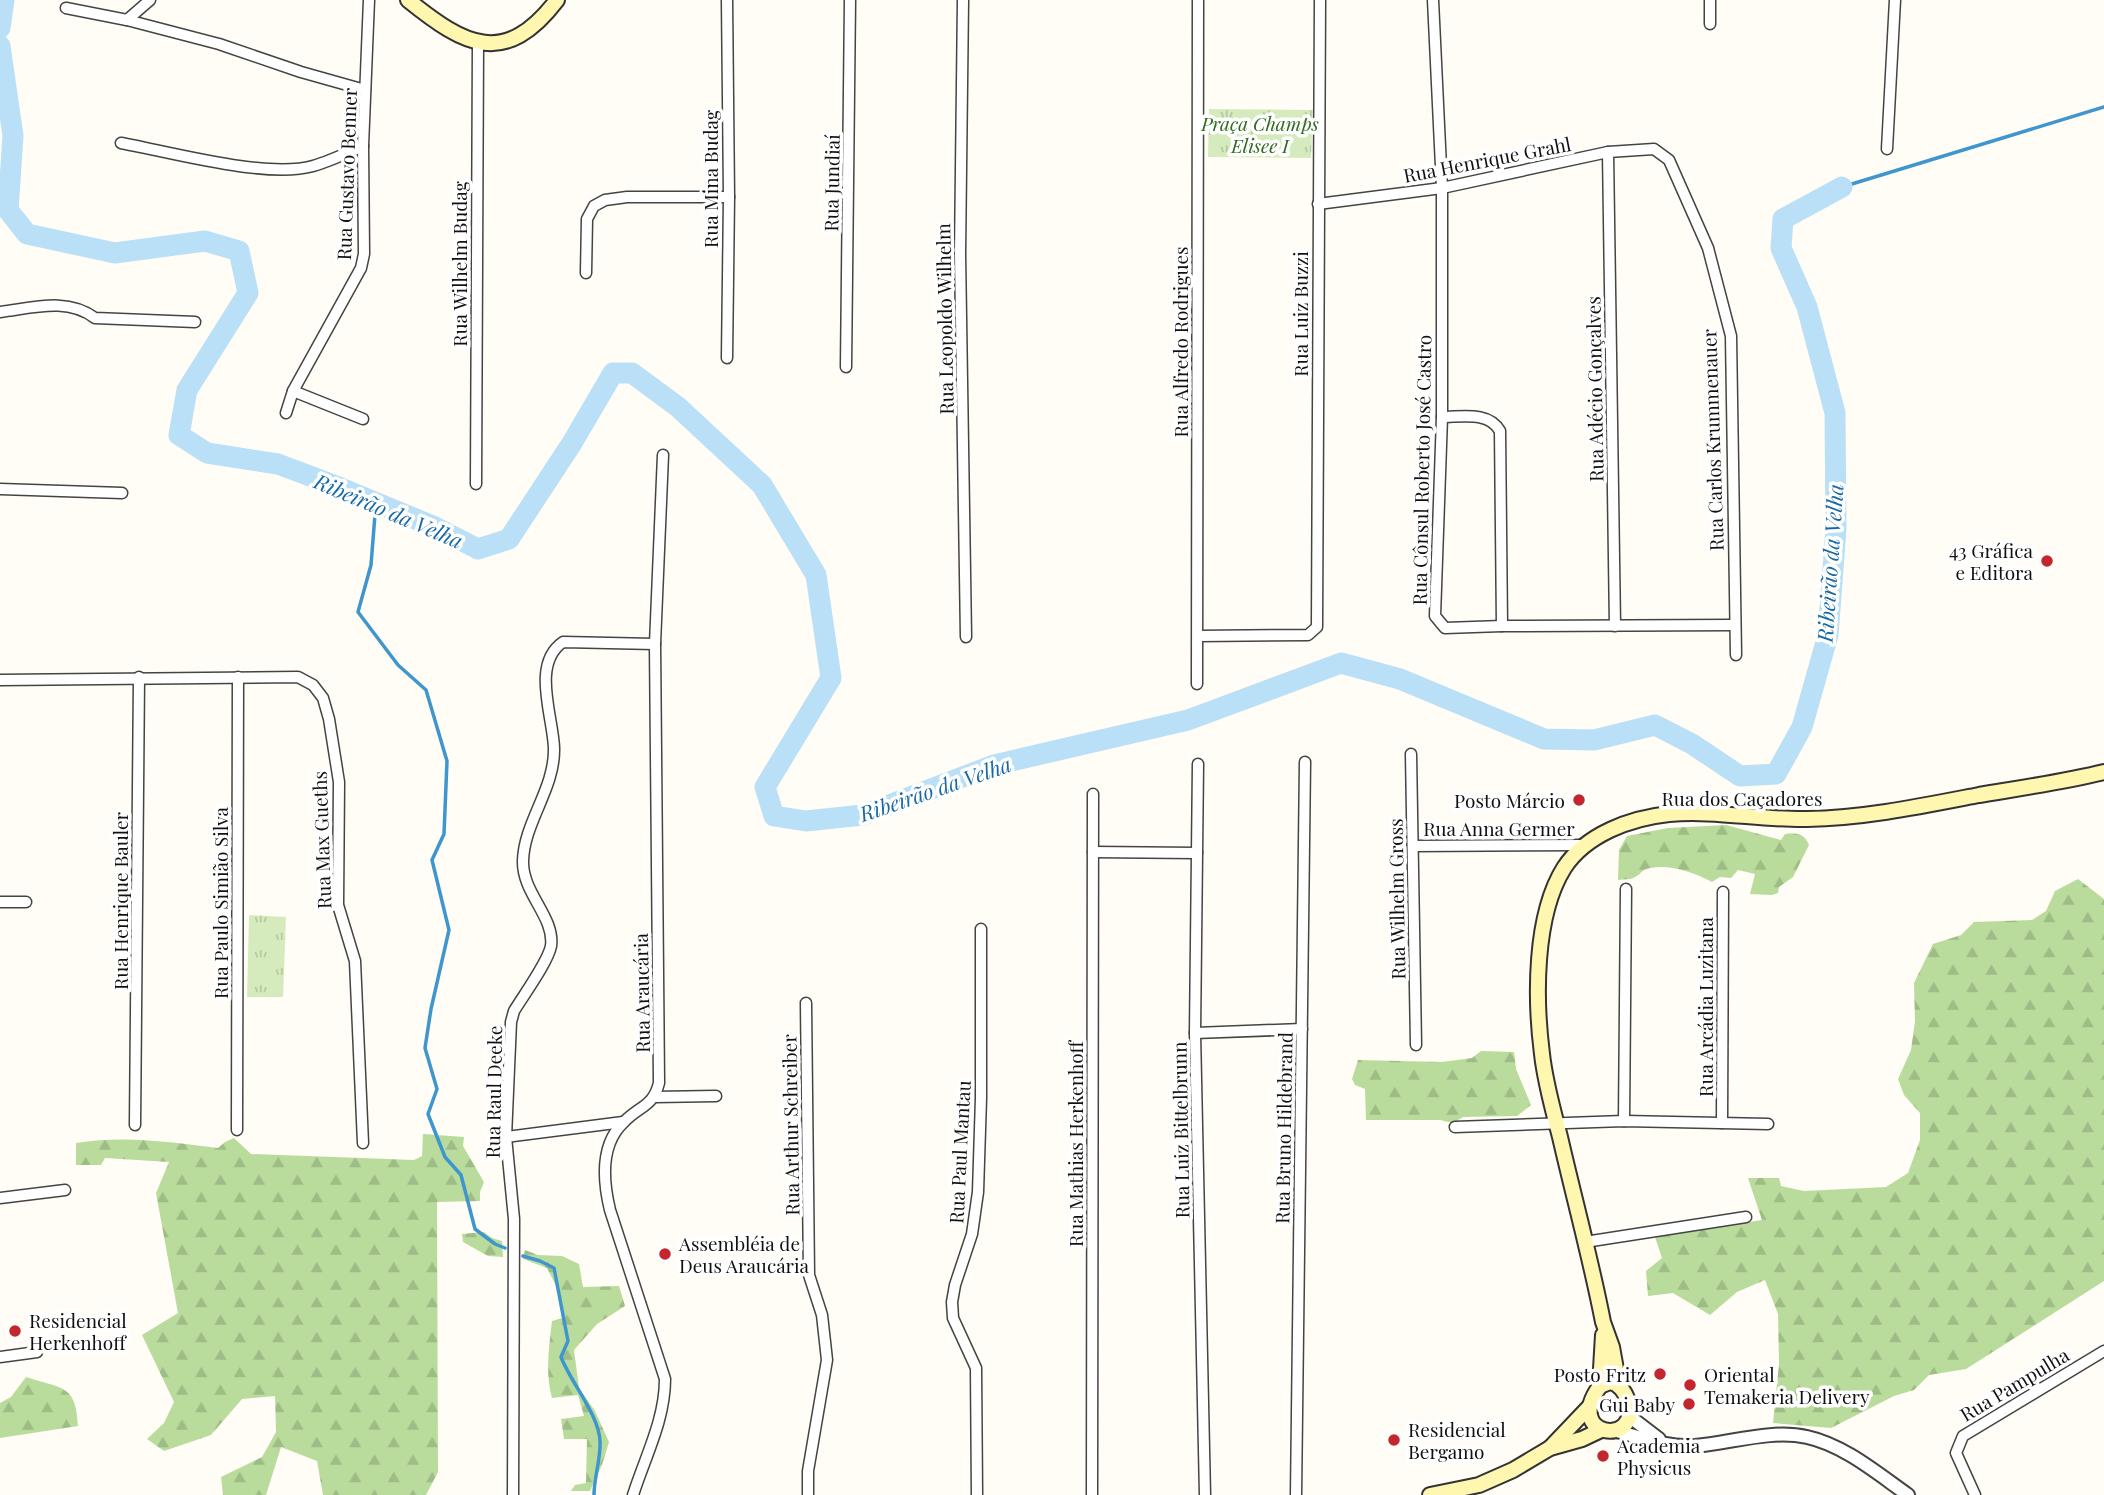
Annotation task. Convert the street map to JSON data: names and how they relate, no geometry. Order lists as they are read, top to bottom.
{
  "streets": {
    "main road": ["Rua dos Caçadores"],
    "street": [
      "Rua Henrique Grahl",
      "Rua Gustavo Benner",
      "Rua Mina Budag",
      "Rua Jundiaí",
      "Rua Wilhelm Budag",
      "Rua Luiz Buzzi",
      "Rua Leopoldo Wilhelm",
      "Rua Alfredo Rodrigues",
      "Rua Adécio Gonçalves",
      "Rua Carlos Krummenauer",
      "Rua Cônsul Roberto José Castro",
      "Rua Anna Germer",
      "Rua Max Gueths",
      "Rua Wilhelm Gross",
      "Rua Henrique Bauler",
      "Rua Paulo Simião Silva",
      "Rua Araucária",
      "Rua Arcádia Luzitana",
      "Rua Raul Deeke",
      "Rua Arthur Schreiber",
      "Rua Bruno Hildebrand",
      "Rua Luiz Bittelbrunn",
      "Rua Mathias Herkenhoff",
      "Rua Paul Mantau",
      "Rua Pampulha"
    ]
  },
  "crossings": [
    ["Rua Henrique Grahl", "Rua Luiz Buzzi"],
    ["Rua Henrique Grahl", "Rua Adécio Gonçalves"],
    ["Rua Henrique Grahl", "Rua Carlos Krummenauer"],
    ["Rua Henrique Grahl", "Rua Cônsul Roberto José Castro"],
    ["Rua Luiz Buzzi", "Rua Alfredo Rodrigues"],
    ["Rua Adécio Gonçalves", "Rua Cônsul Roberto José Castro"],
    ["Rua Carlos Krummenauer", "Rua Cônsul Roberto José Castro"],
    ["Rua dos Caçadores", "Rua Anna Germer"],
    ["Rua Anna Germer", "Rua Wilhelm Gross"],
    ["Rua Max Gueths", "Rua Henrique Bauler"],
    ["Rua Max Gueths", "Rua Paulo Simião Silva"],
    ["Rua Araucária", "Rua Raul Deeke"]
  ],
  "water": ["Ribeirão da Velha"],
  "parks": ["Praça Champs Elisee I"],
  "places": [
    "43 Gráfica e Editora",
    "Posto Márcio",
    "Assembléia de Deus Araucária",
    "Residencial Herkenhoff",
    "Posto Fritz",
    "Oriental Temakeria Delivery",
    "Gui Baby",
    "Residencial Bergamo",
    "Academia Physicus"
  ]
}
